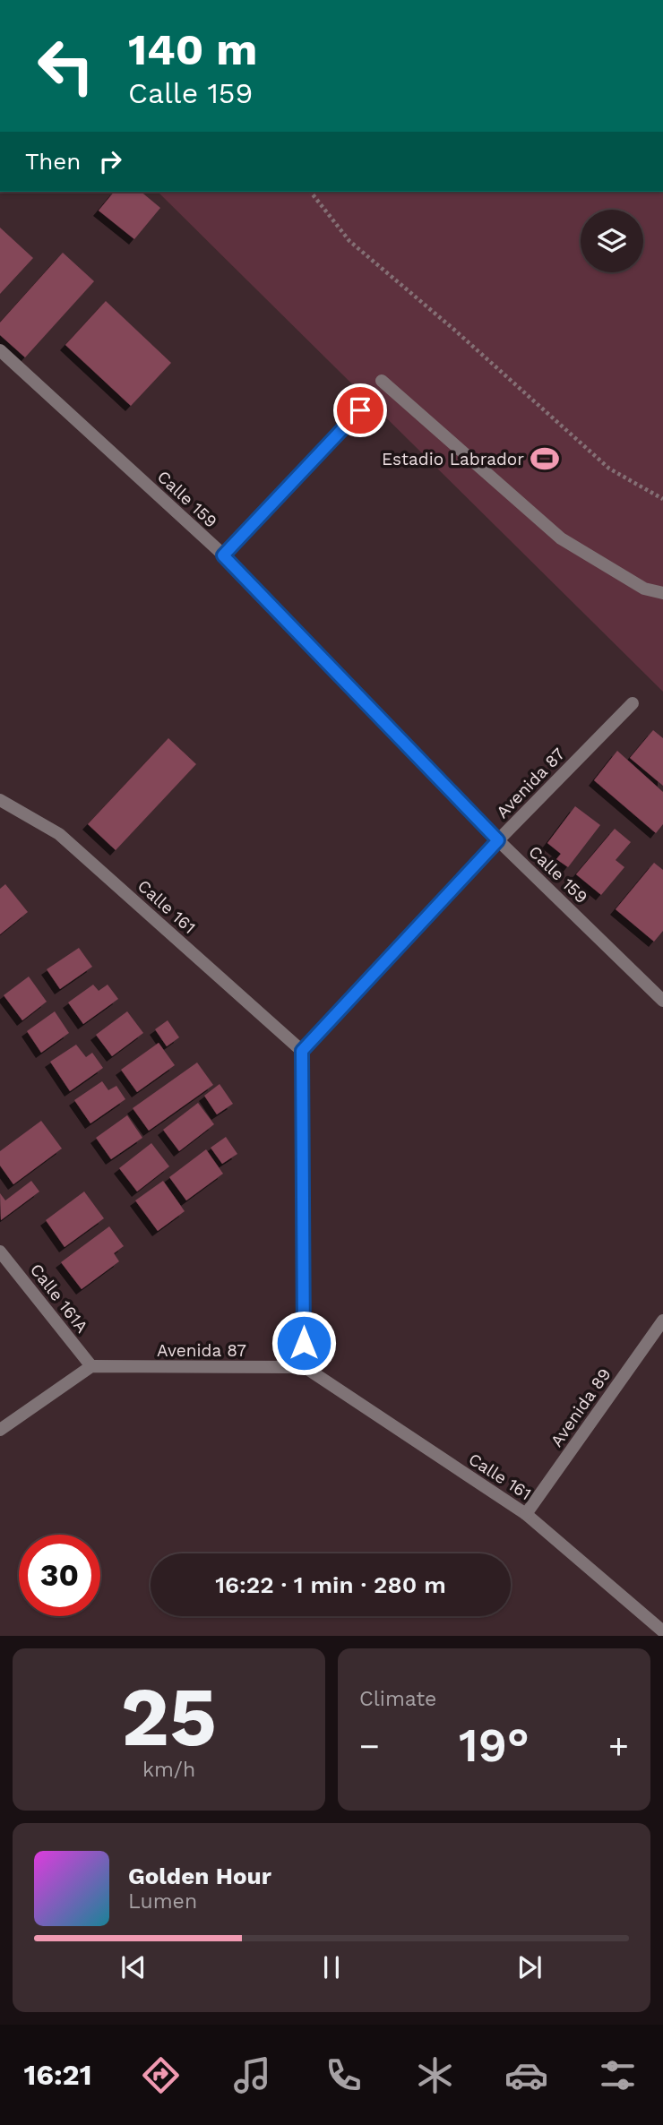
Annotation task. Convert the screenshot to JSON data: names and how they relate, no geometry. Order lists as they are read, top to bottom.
{
  "streets": {
    "street": [
      "Calle 159",
      "Avenida 87",
      "Calle 161",
      "Calle 161A",
      "Avenida 89"
    ]
  },
  "crossings": [
    ["Calle 159", "Avenida 87"],
    ["Avenida 87", "Calle 161"],
    ["Avenida 87", "Calle 161A"],
    ["Calle 161", "Avenida 89"]
  ],
  "places": {
    "sports": ["Estadio Labrador"]
  },
  "page": {
    "turn": ["140 m", "Calle 159"],
    "then": "Then",
    "limit": "30",
    "trip": "16:22 · 1 min · 280 m",
    "tile": [
      ["25", "km/h"],
      "Climate"
    ],
    "heat": ["−", "19°", "+"],
    "song": ["Golden Hour", "Lumen"],
    "tabs": "16:21"
  }
}
